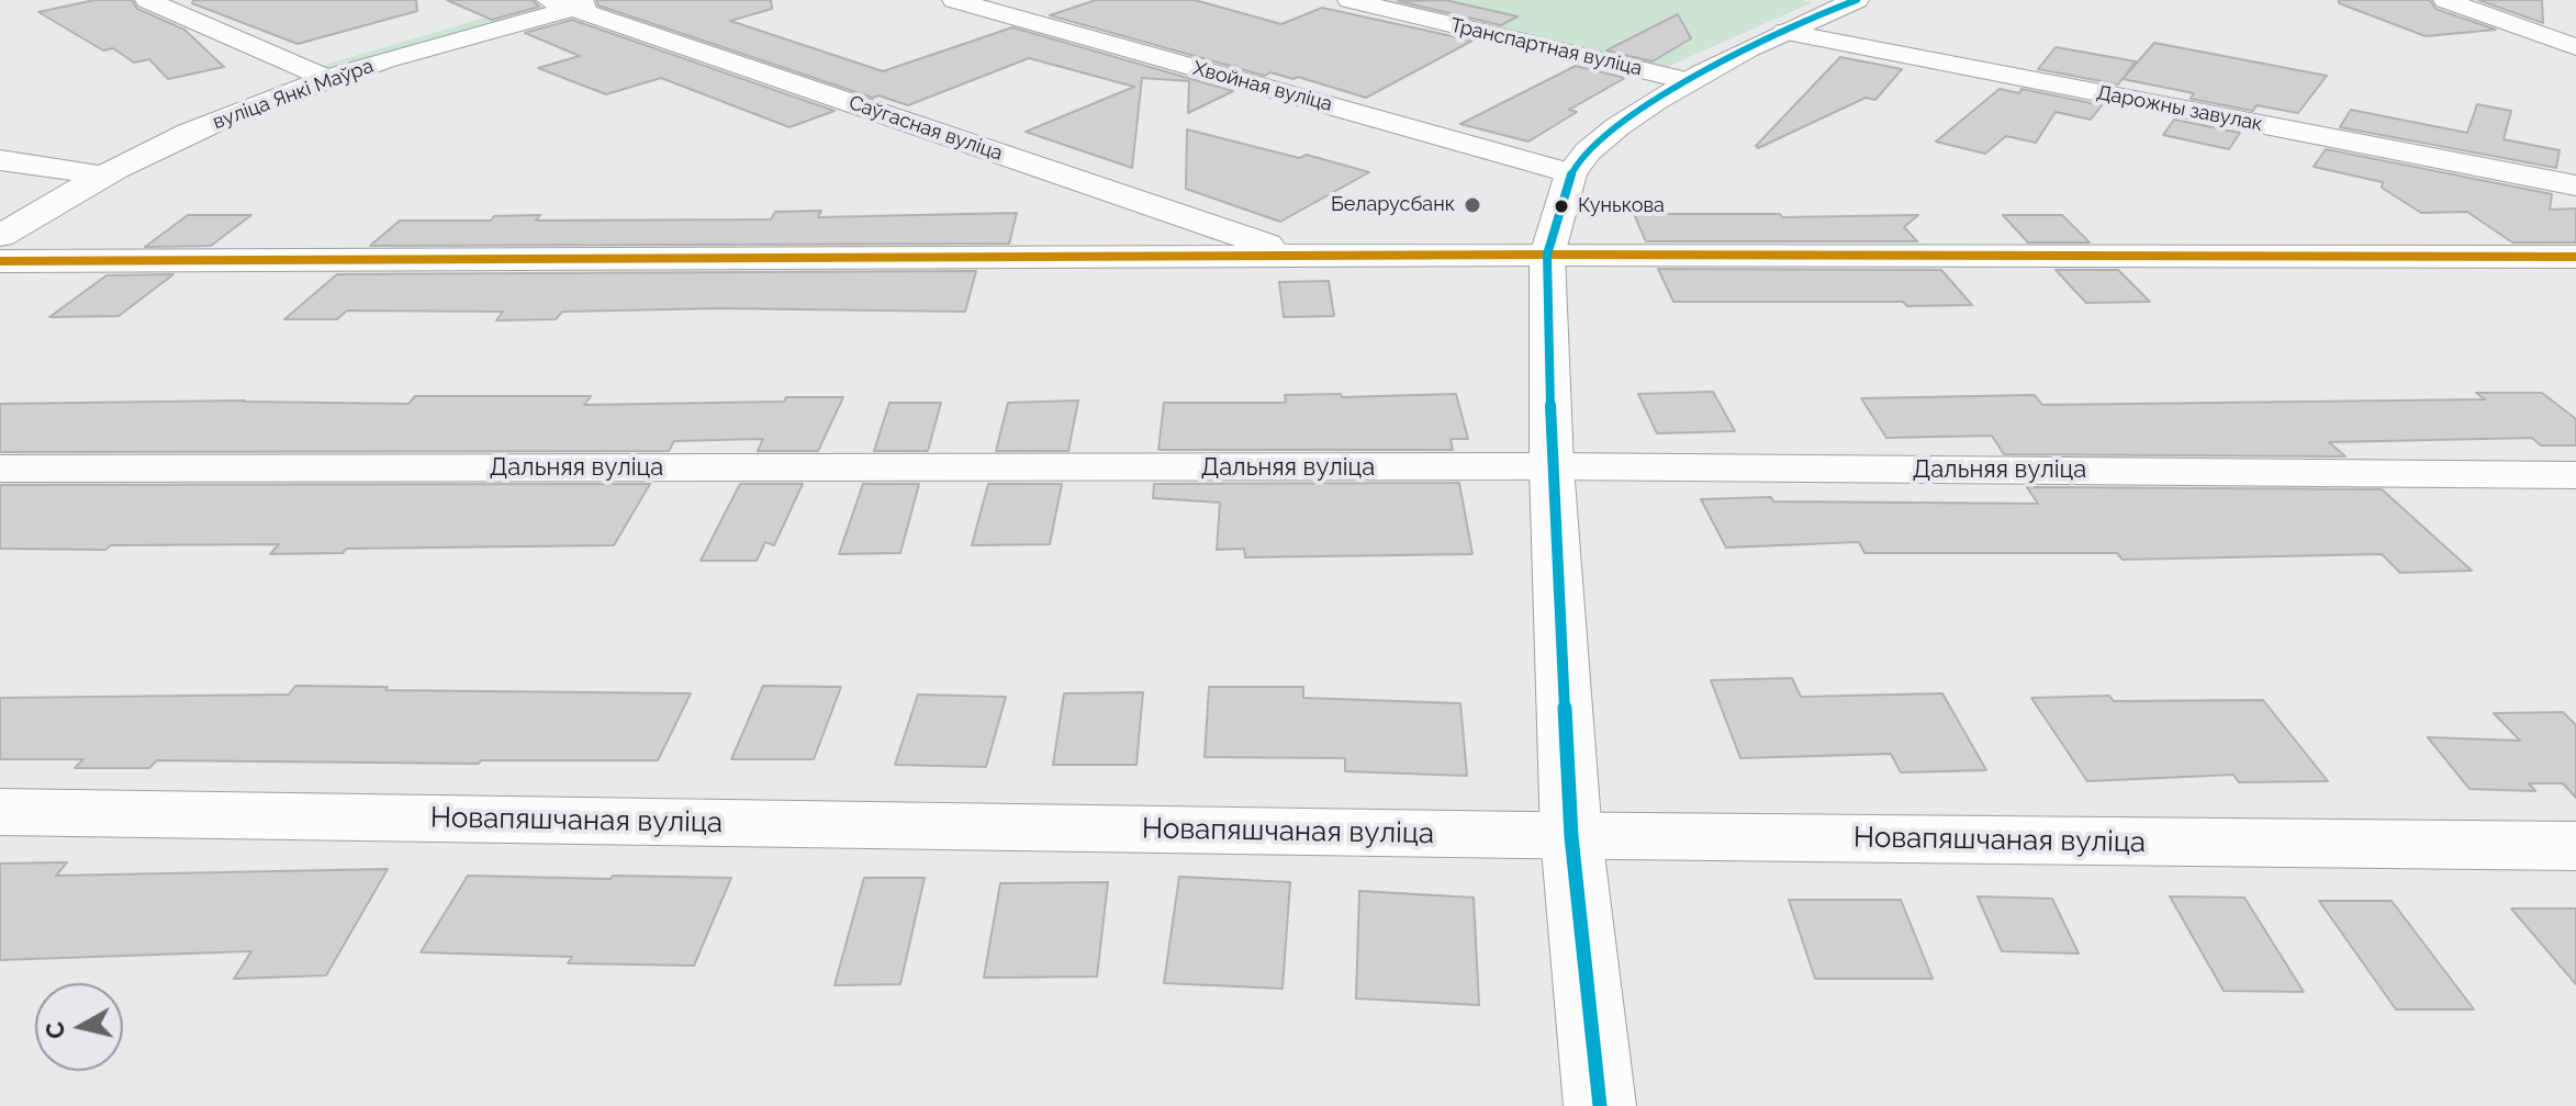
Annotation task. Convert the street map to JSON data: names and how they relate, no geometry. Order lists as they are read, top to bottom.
{
  "streets": {
    "street": [
      "Транспартная вуліца",
      "Хвойная вуліца",
      "вуліца Янкі Маўра",
      "Дарожны завулак",
      "Саўгасная вуліца",
      "Дальняя вуліца",
      "Новапяшчаная вуліца"
    ]
  },
  "crossings": [
    ["вуліца Янкі Маўра", "Саўгасная вуліца"]
  ],
  "places": ["Беларусбанк", "Кунькова"],
  "north": "left"
}
